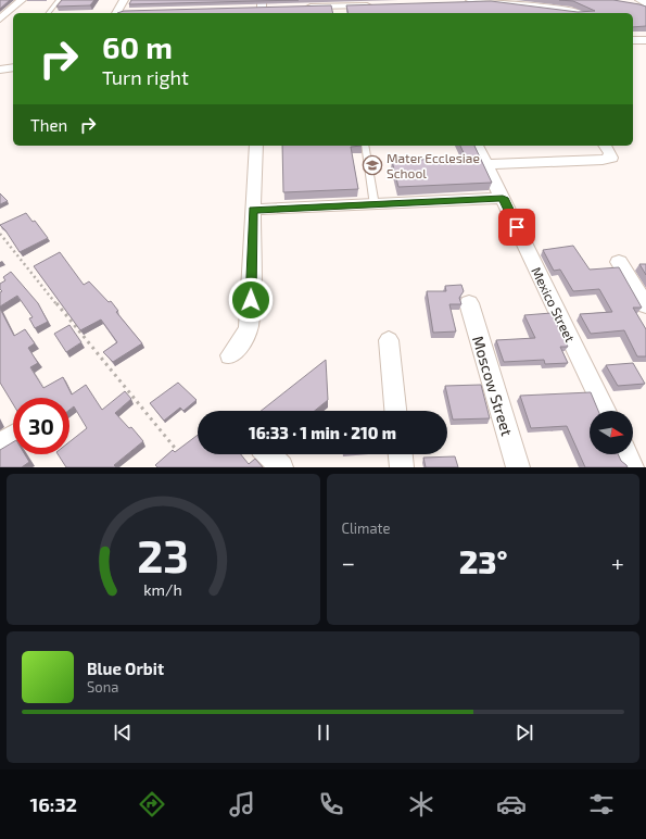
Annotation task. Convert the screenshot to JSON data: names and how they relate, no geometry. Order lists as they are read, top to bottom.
{
  "streets": {
    "street": ["Mexico Street", "Moscow Street"]
  },
  "places": {
    "school or university": ["Mater Ecclesiae School"]
  },
  "north": "right",
  "page": {
    "turn": ["60 m", "Turn right"],
    "then": "Then",
    "limit": "30",
    "trip": "16:33 · 1 min · 210 m",
    "tile": "Climate",
    "heat": ["−", "23°", "+"],
    "song": ["Blue Orbit", "Sona"],
    "tabs": "16:32",
    "gauge": ["23", "km/h"]
  }
}
